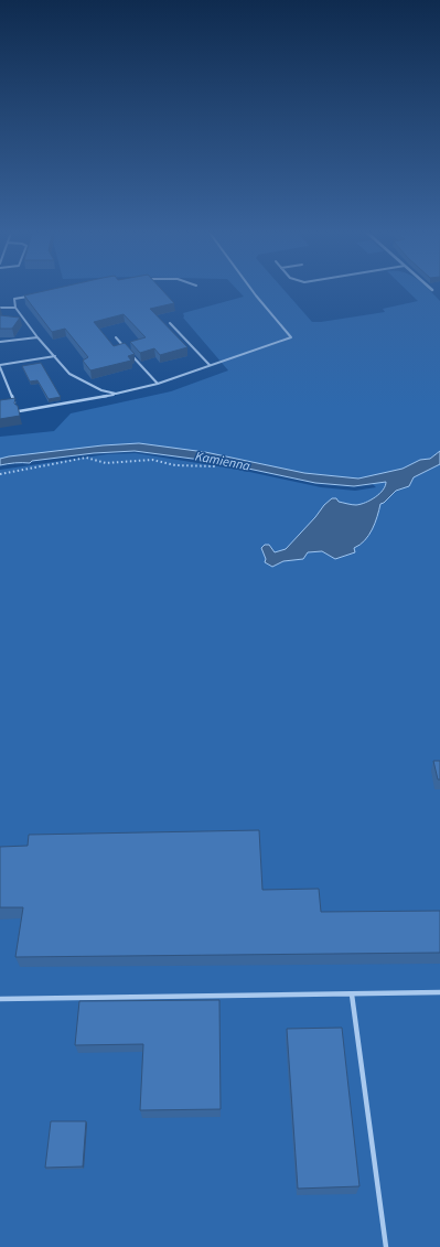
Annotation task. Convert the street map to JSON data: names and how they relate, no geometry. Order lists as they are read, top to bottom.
{
  "water": ["Kamienna"]
}
